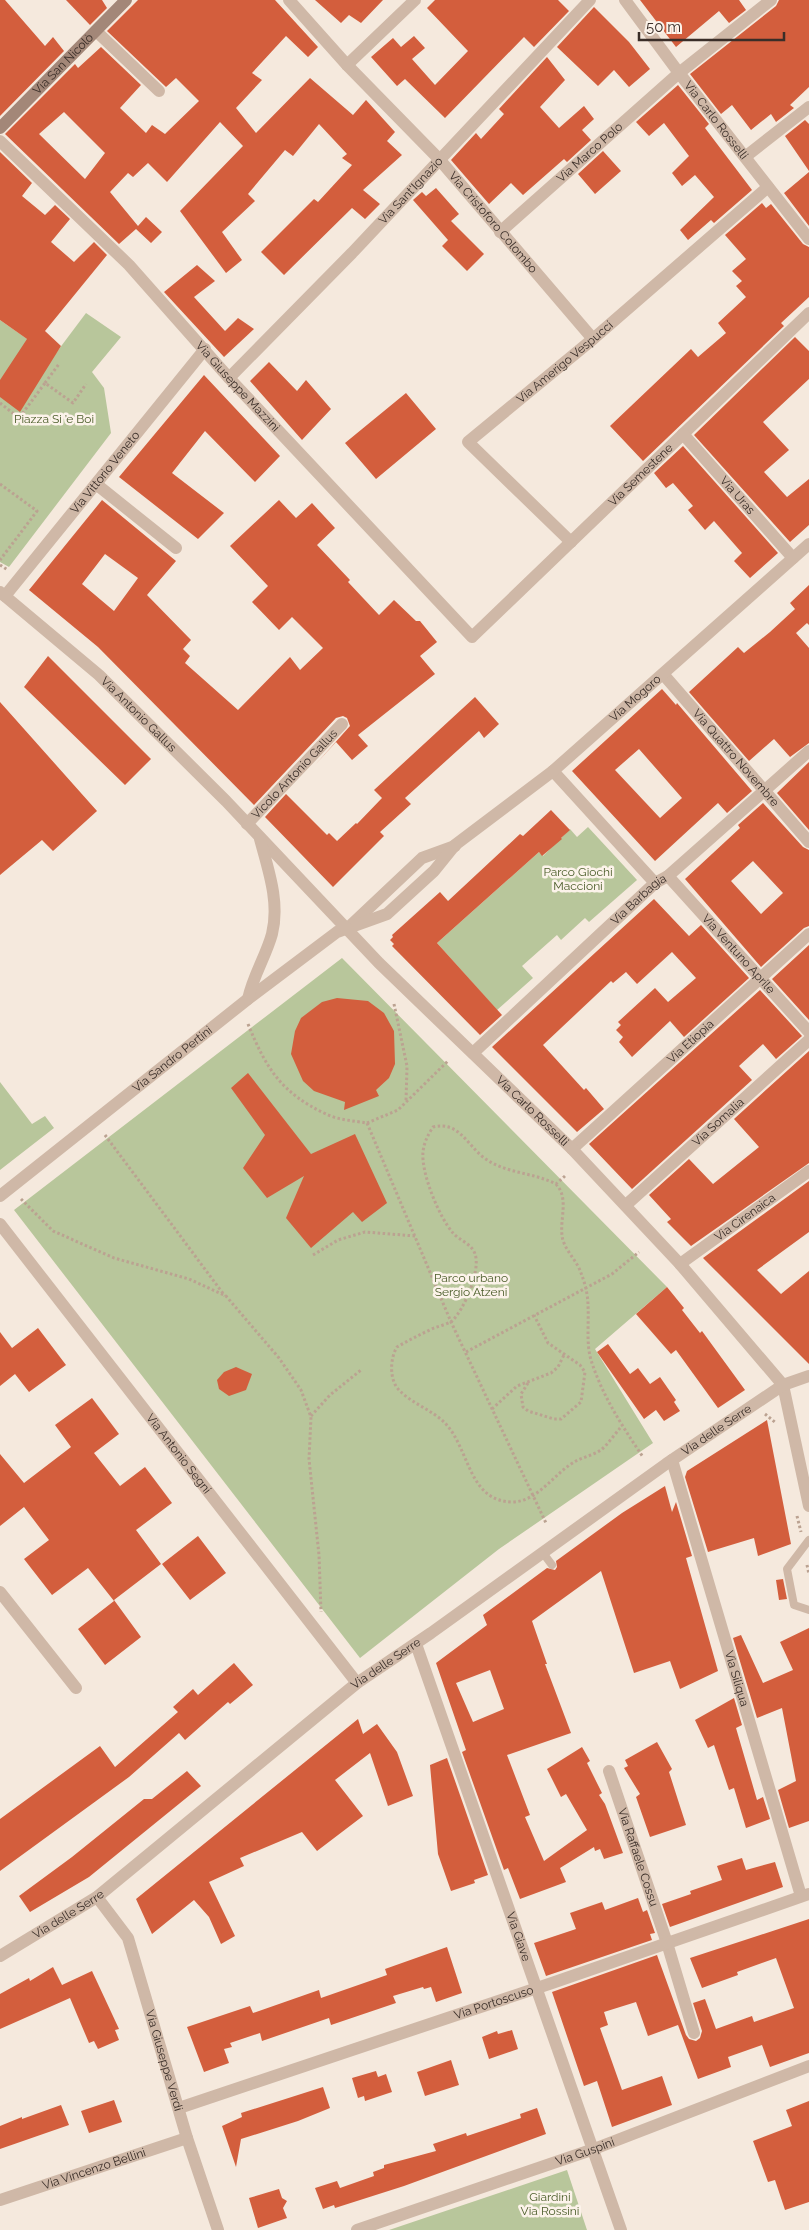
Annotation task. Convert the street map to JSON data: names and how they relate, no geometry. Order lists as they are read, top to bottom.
{
  "streets": {
    "main road": ["Via San Nicolò"],
    "street": [
      "Via Carlo Rosselli",
      "Via Marco Polo",
      "Via Sant'Ignazio",
      "Via Cristoforo Colombo",
      "Via Amerigo Vespucci",
      "Via Giuseppe Mazzini",
      "Via Vittorio Veneto",
      "Via Semestene",
      "Via Uras",
      "Via Mogoro",
      "Via Antonio Gallus",
      "Via Quattro Novembre",
      "Vicolo Antonio Gallus",
      "Via Barbagia",
      "Via Ventuno Aprile",
      "Via Etiopia",
      "Via Sandro Pertini",
      "Via Somalia",
      "Via Cirenaica",
      "Via delle Serre",
      "Via Antonio Segni",
      "Via Siliqua",
      "Via Raffaele Cossu",
      "Via Giave",
      "Via Portoscuso",
      "Via Giuseppe Verdi",
      "Via Guspini",
      "Via Vincenzo Bellini"
    ]
  },
  "crossings": [
    ["Via Carlo Rosselli", "Via Marco Polo"],
    ["Via Carlo Rosselli", "Via Amerigo Vespucci"],
    ["Via Carlo Rosselli", "Via Mogoro"],
    ["Via Carlo Rosselli", "Via Antonio Gallus"],
    ["Via Carlo Rosselli", "Via Barbagia"],
    ["Via Carlo Rosselli", "Via Etiopia"],
    ["Via Carlo Rosselli", "Via Sandro Pertini"],
    ["Via Carlo Rosselli", "Via Somalia"],
    ["Via Carlo Rosselli", "Via Cirenaica"],
    ["Via Carlo Rosselli", "Via delle Serre"],
    ["Via Marco Polo", "Via Cristoforo Colombo"],
    ["Via Sant'Ignazio", "Via Cristoforo Colombo"],
    ["Via Sant'Ignazio", "Via Giuseppe Mazzini"],
    ["Via Cristoforo Colombo", "Via Amerigo Vespucci"],
    ["Via Amerigo Vespucci", "Via Semestene"],
    ["Via Giuseppe Mazzini", "Via Vittorio Veneto"],
    ["Via Giuseppe Mazzini", "Via Semestene"],
    ["Via Vittorio Veneto", "Via Antonio Gallus"],
    ["Via Semestene", "Via Uras"],
    ["Via Uras", "Via Mogoro"],
    ["Via Mogoro", "Via Quattro Novembre"],
    ["Via Mogoro", "Via Sandro Pertini"],
    ["Via Antonio Gallus", "Vicolo Antonio Gallus"],
    ["Via Quattro Novembre", "Via Barbagia"],
    ["Via Barbagia", "Via Ventuno Aprile"],
    ["Via Ventuno Aprile", "Via Etiopia"],
    ["Via delle Serre", "Via Antonio Segni"],
    ["Via delle Serre", "Via Siliqua"],
    ["Via delle Serre", "Via Giave"],
    ["Via delle Serre", "Via Giuseppe Verdi"],
    ["Via Siliqua", "Via Portoscuso"],
    ["Via Raffaele Cossu", "Via Portoscuso"],
    ["Via Giave", "Via Portoscuso"],
    ["Via Giave", "Via Guspini"],
    ["Via Portoscuso", "Via Giuseppe Verdi"],
    ["Via Giuseppe Verdi", "Via Vincenzo Bellini"]
  ],
  "parks": [
    "Piazza Si ’e Boi",
    "Parco Giochi Maccioni",
    "Parco urbano Sergio Atzeni",
    "Giardini Via Rossini"
  ],
  "scale_bar": "50 m"
}
